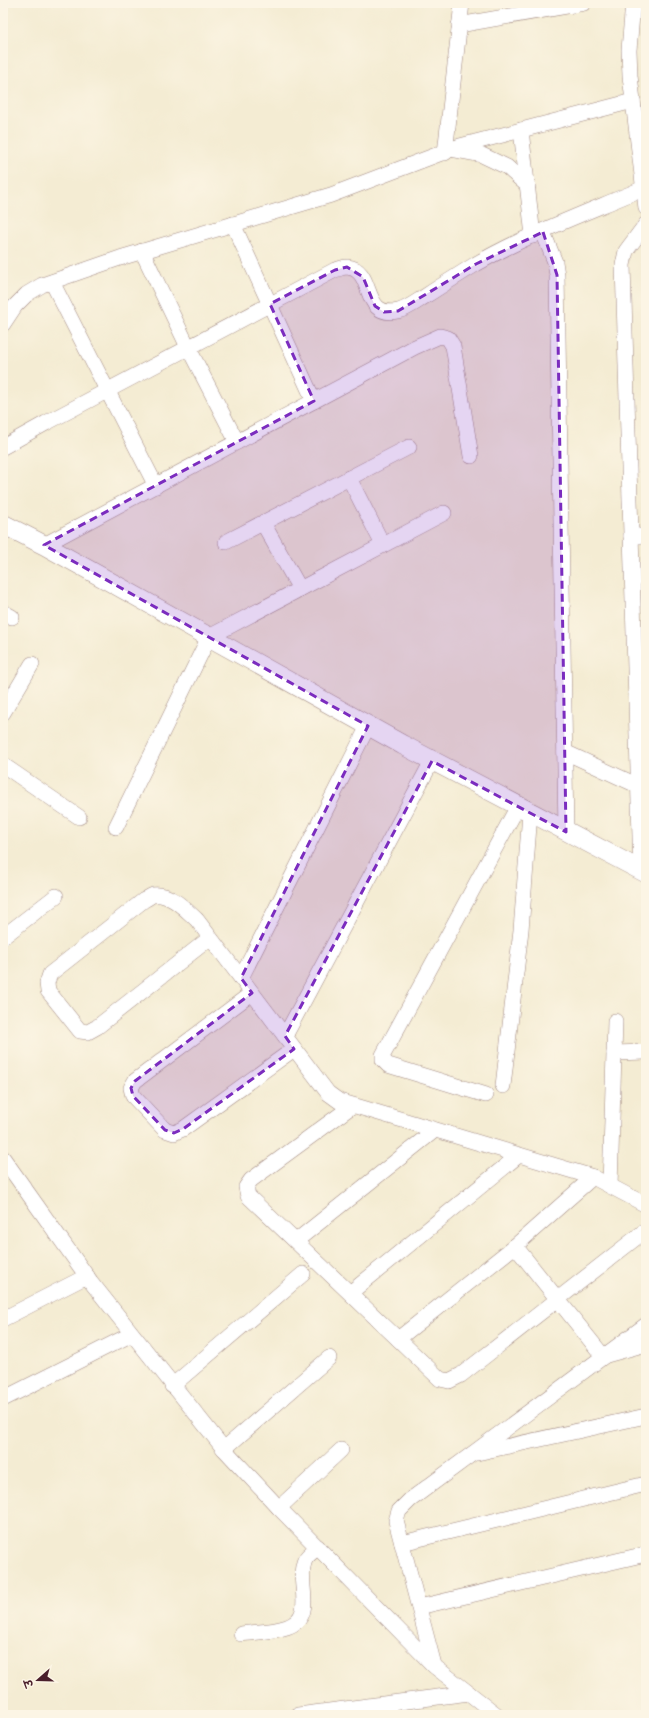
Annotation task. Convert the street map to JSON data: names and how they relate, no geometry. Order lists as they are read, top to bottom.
{
  "north": "left"
}
